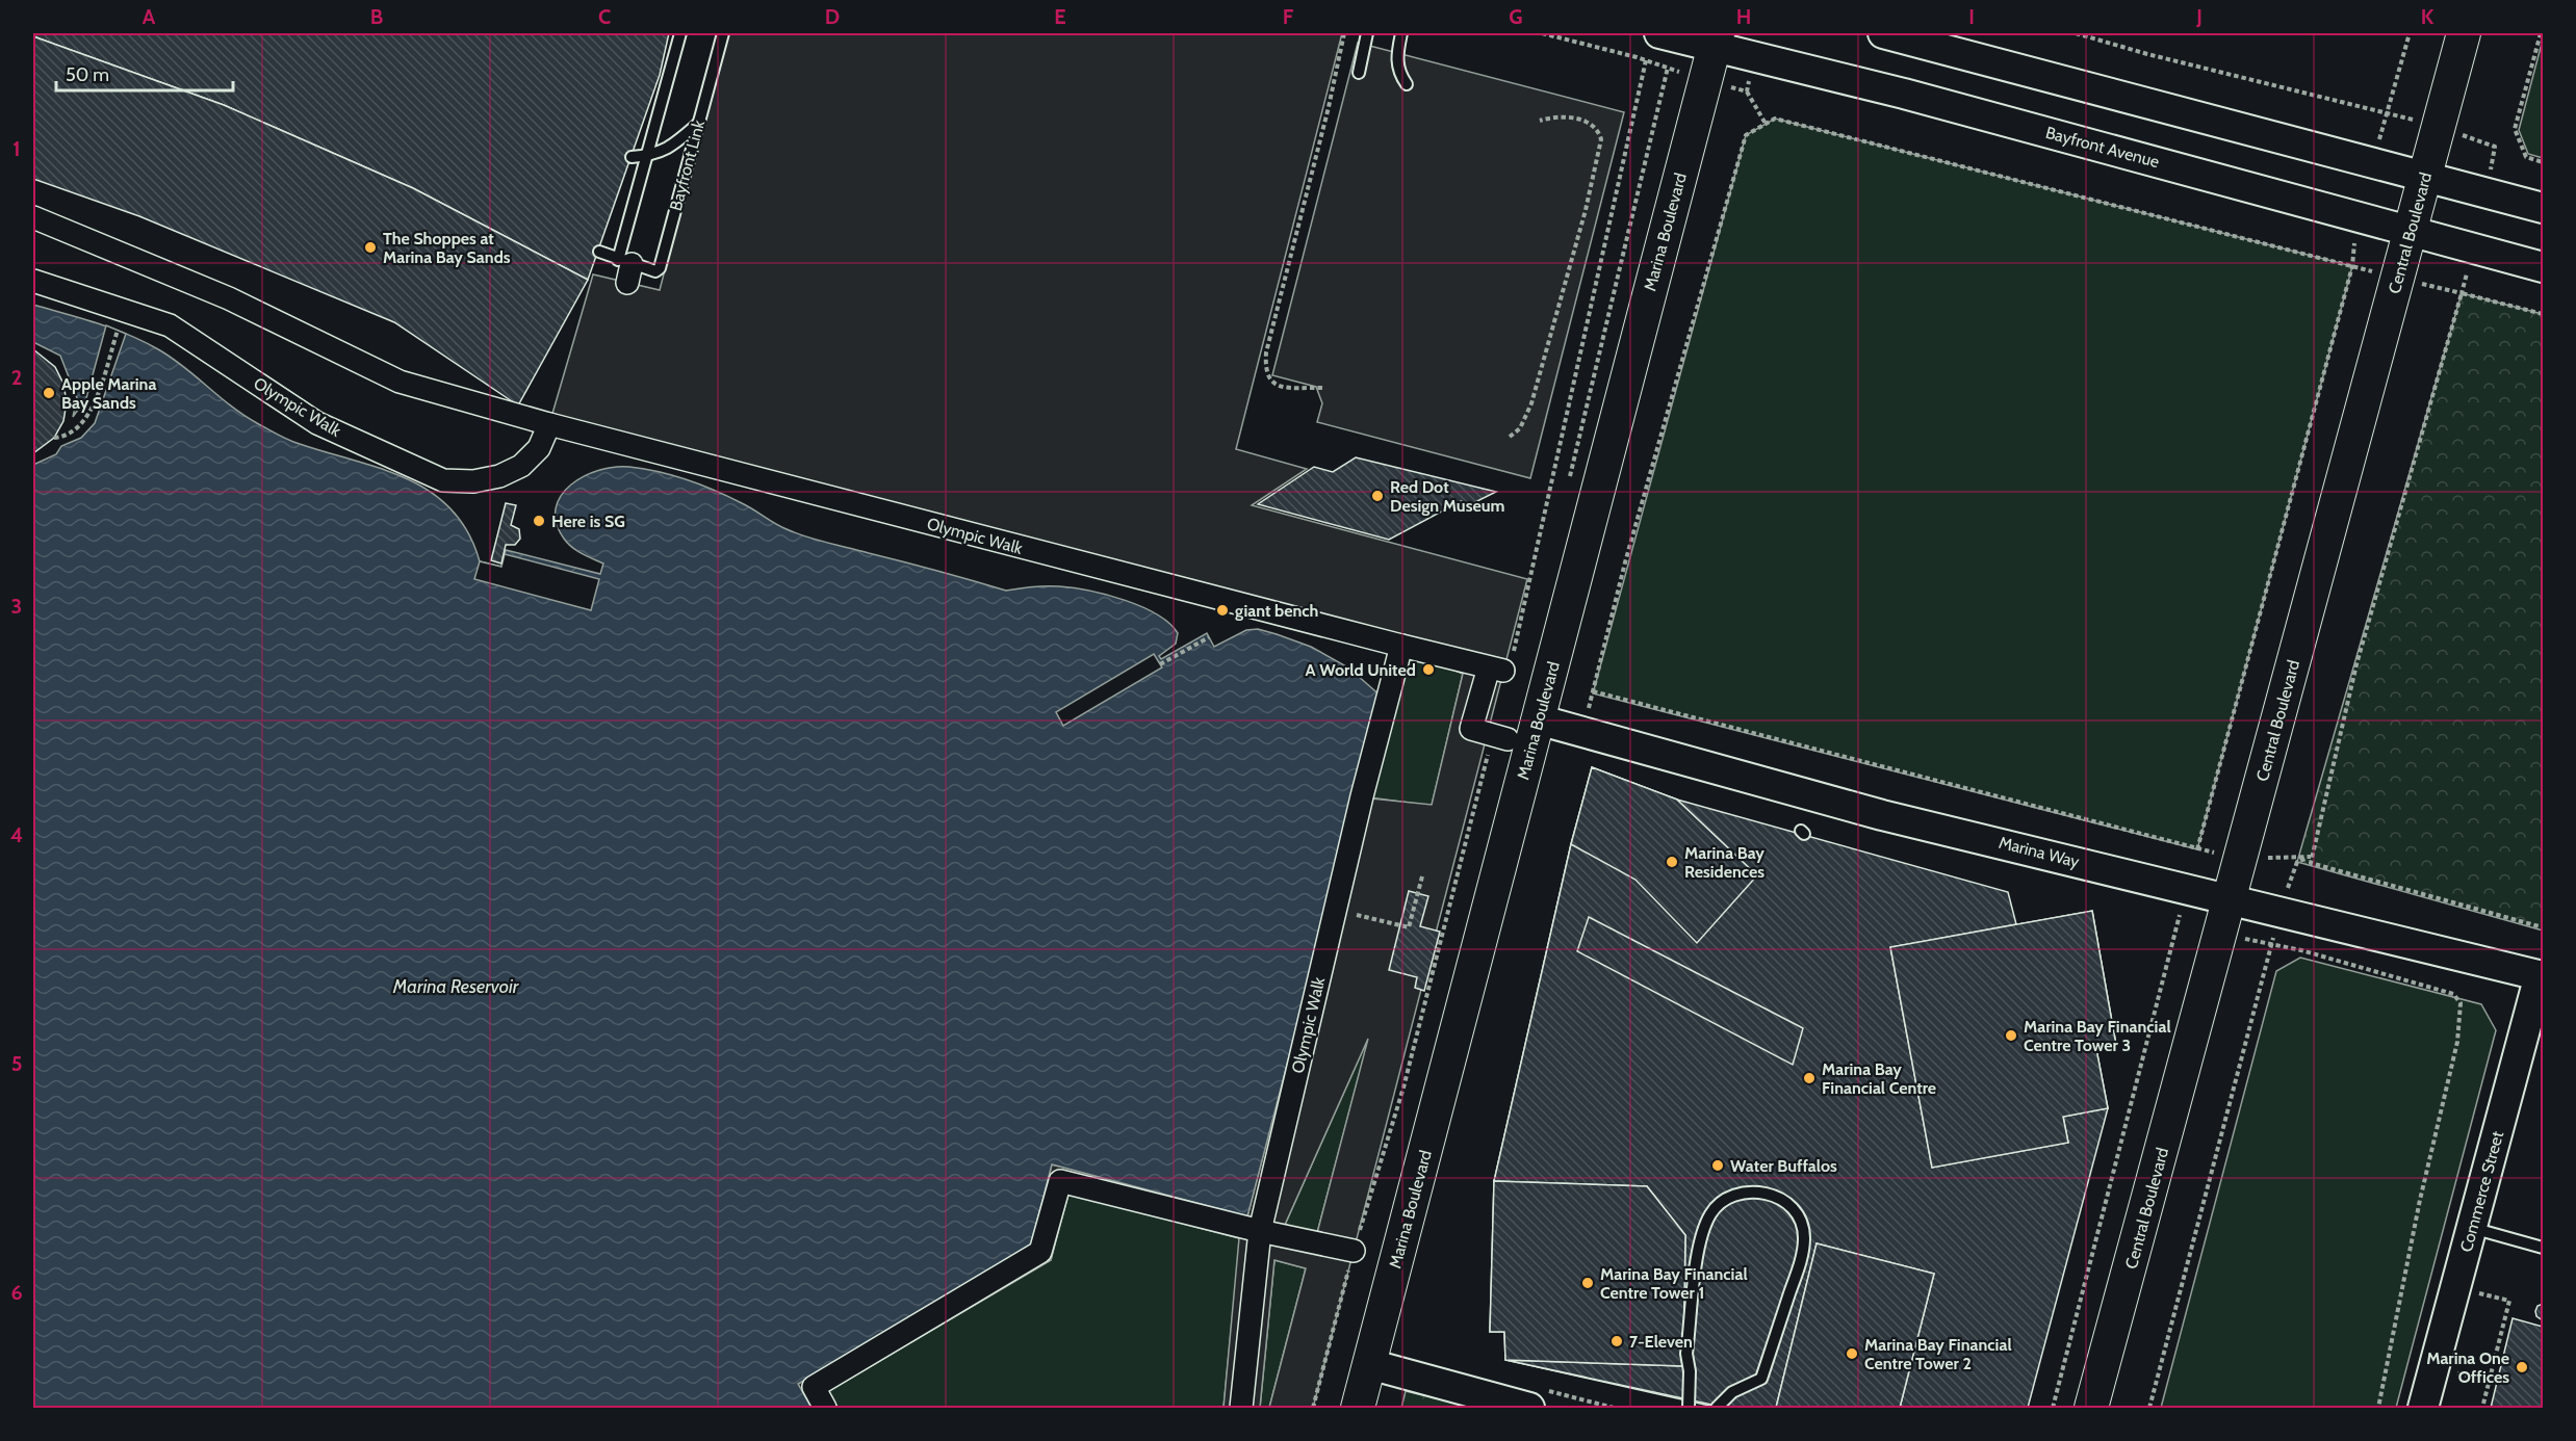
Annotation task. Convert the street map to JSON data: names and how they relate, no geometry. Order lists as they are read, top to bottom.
{
  "streets": {
    "main road": ["Marina Boulevard", "Central Boulevard"],
    "street": [
      "Bayfront Avenue",
      "Olympic Walk",
      "Marina Way",
      "Commerce Street"
    ],
    "lane": ["Bayfront Link"]
  },
  "crossings": [
    ["Bayfront Avenue", "Marina Boulevard"],
    ["Bayfront Avenue", "Central Boulevard"],
    ["Marina Boulevard", "Marina Way"],
    ["Central Boulevard", "Marina Way"],
    ["Marina Way", "Commerce Street"]
  ],
  "water": ["Marina Reservoir"],
  "places": [
    "The Shoppes at Marina Bay Sands",
    "Apple Marina Bay Sands",
    "Red Dot Design Museum",
    "Here is SG",
    "giant bench",
    "A World United",
    "Marina Bay Residences",
    "Marina Bay Financial Centre Tower 3",
    "Marina Bay Financial Centre",
    "Water Buffalos",
    "Marina Bay Financial Centre Tower 1",
    "7-Eleven",
    "Marina Bay Financial Centre Tower 2",
    "Marina One Offices"
  ],
  "scale_bar": "50 m",
  "grid": {
    "columns": [
      "A",
      "B",
      "C",
      "D",
      "E",
      "F",
      "G",
      "H",
      "I",
      "J",
      "K"
    ],
    "rows": [
      "1",
      "2",
      "3",
      "4",
      "5",
      "6"
    ]
  }
}
